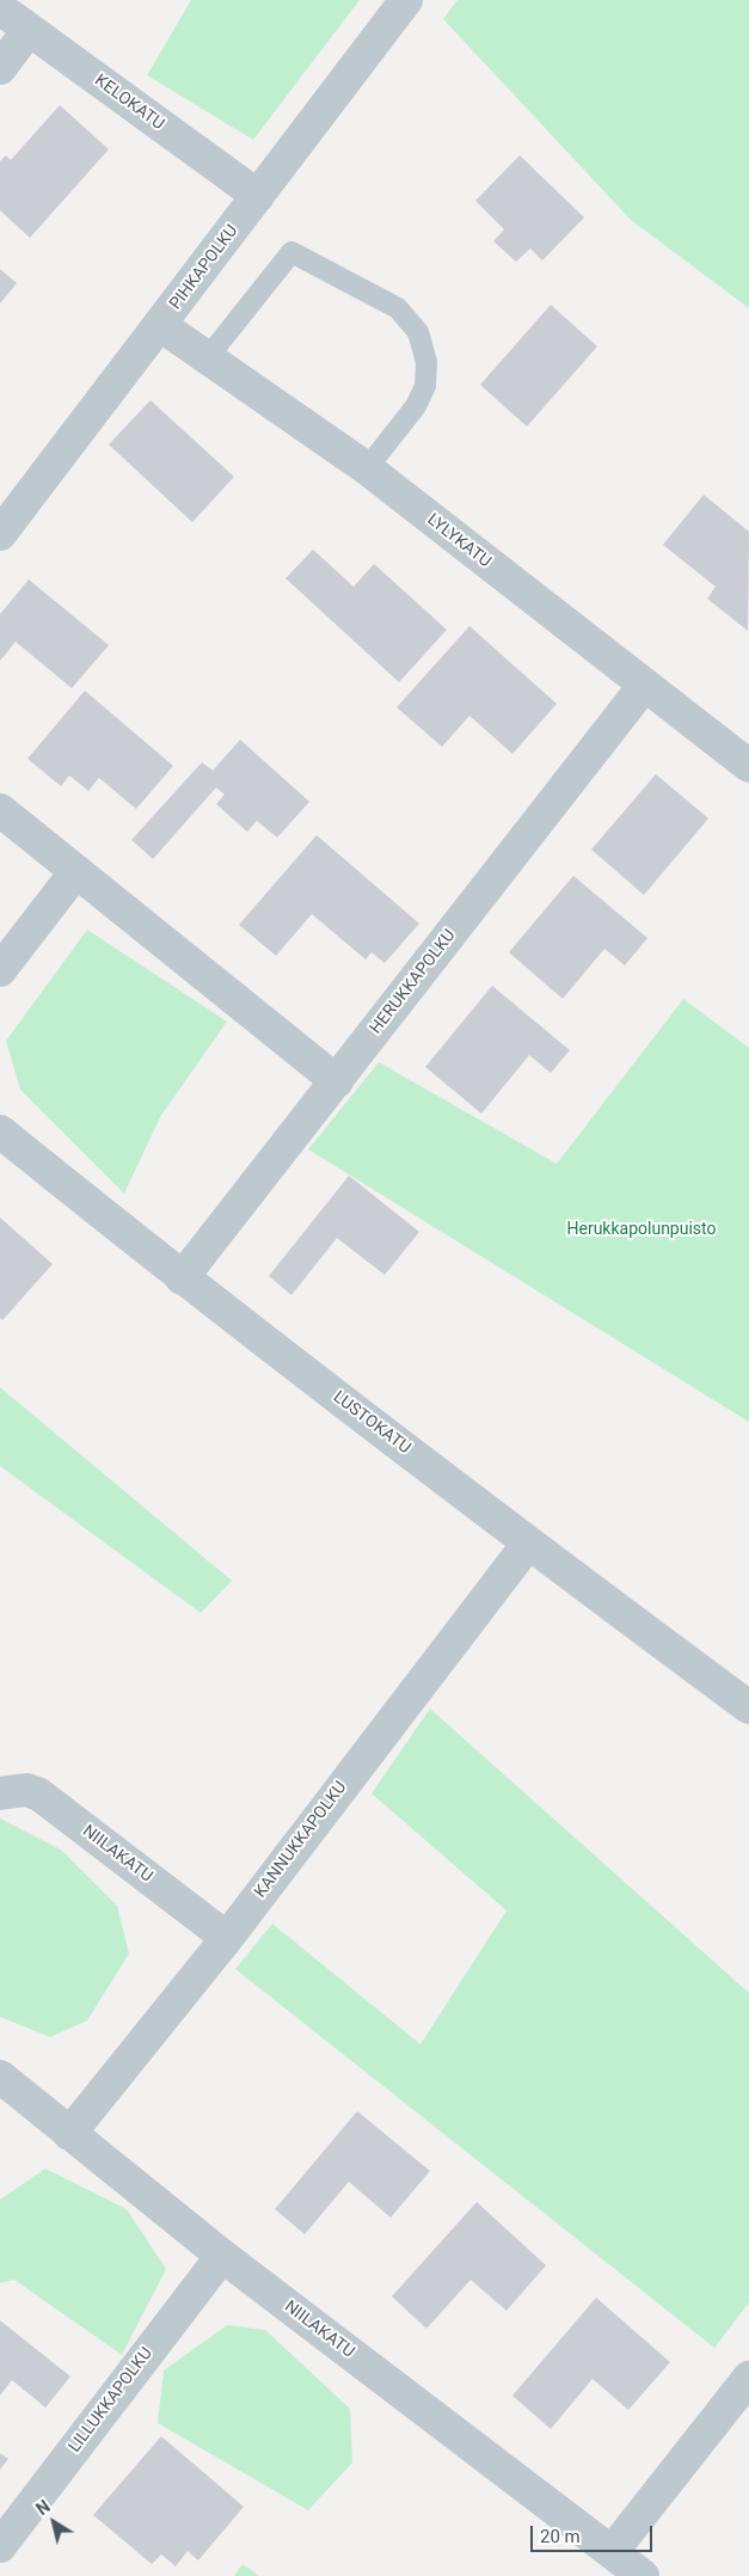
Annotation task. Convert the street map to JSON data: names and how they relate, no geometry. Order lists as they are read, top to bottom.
{
  "streets": {
    "street": [
      "KELOKATU",
      "PIHKAPOLKU",
      "LYLYKATU",
      "HERUKKAPOLKU",
      "LUSTOKATU",
      "KANNUKKAPOLKU",
      "NIILAKATU",
      "LILLUKKAPOLKU"
    ]
  },
  "crossings": [
    ["KELOKATU", "PIHKAPOLKU"],
    ["PIHKAPOLKU", "LYLYKATU"],
    ["LYLYKATU", "HERUKKAPOLKU"],
    ["HERUKKAPOLKU", "LUSTOKATU"],
    ["LUSTOKATU", "KANNUKKAPOLKU"],
    ["KANNUKKAPOLKU", "NIILAKATU"],
    ["NIILAKATU", "LILLUKKAPOLKU"]
  ],
  "parks": ["Herukkapolunpuisto"],
  "scale_bar": "20 m",
  "north": "top left"
}
